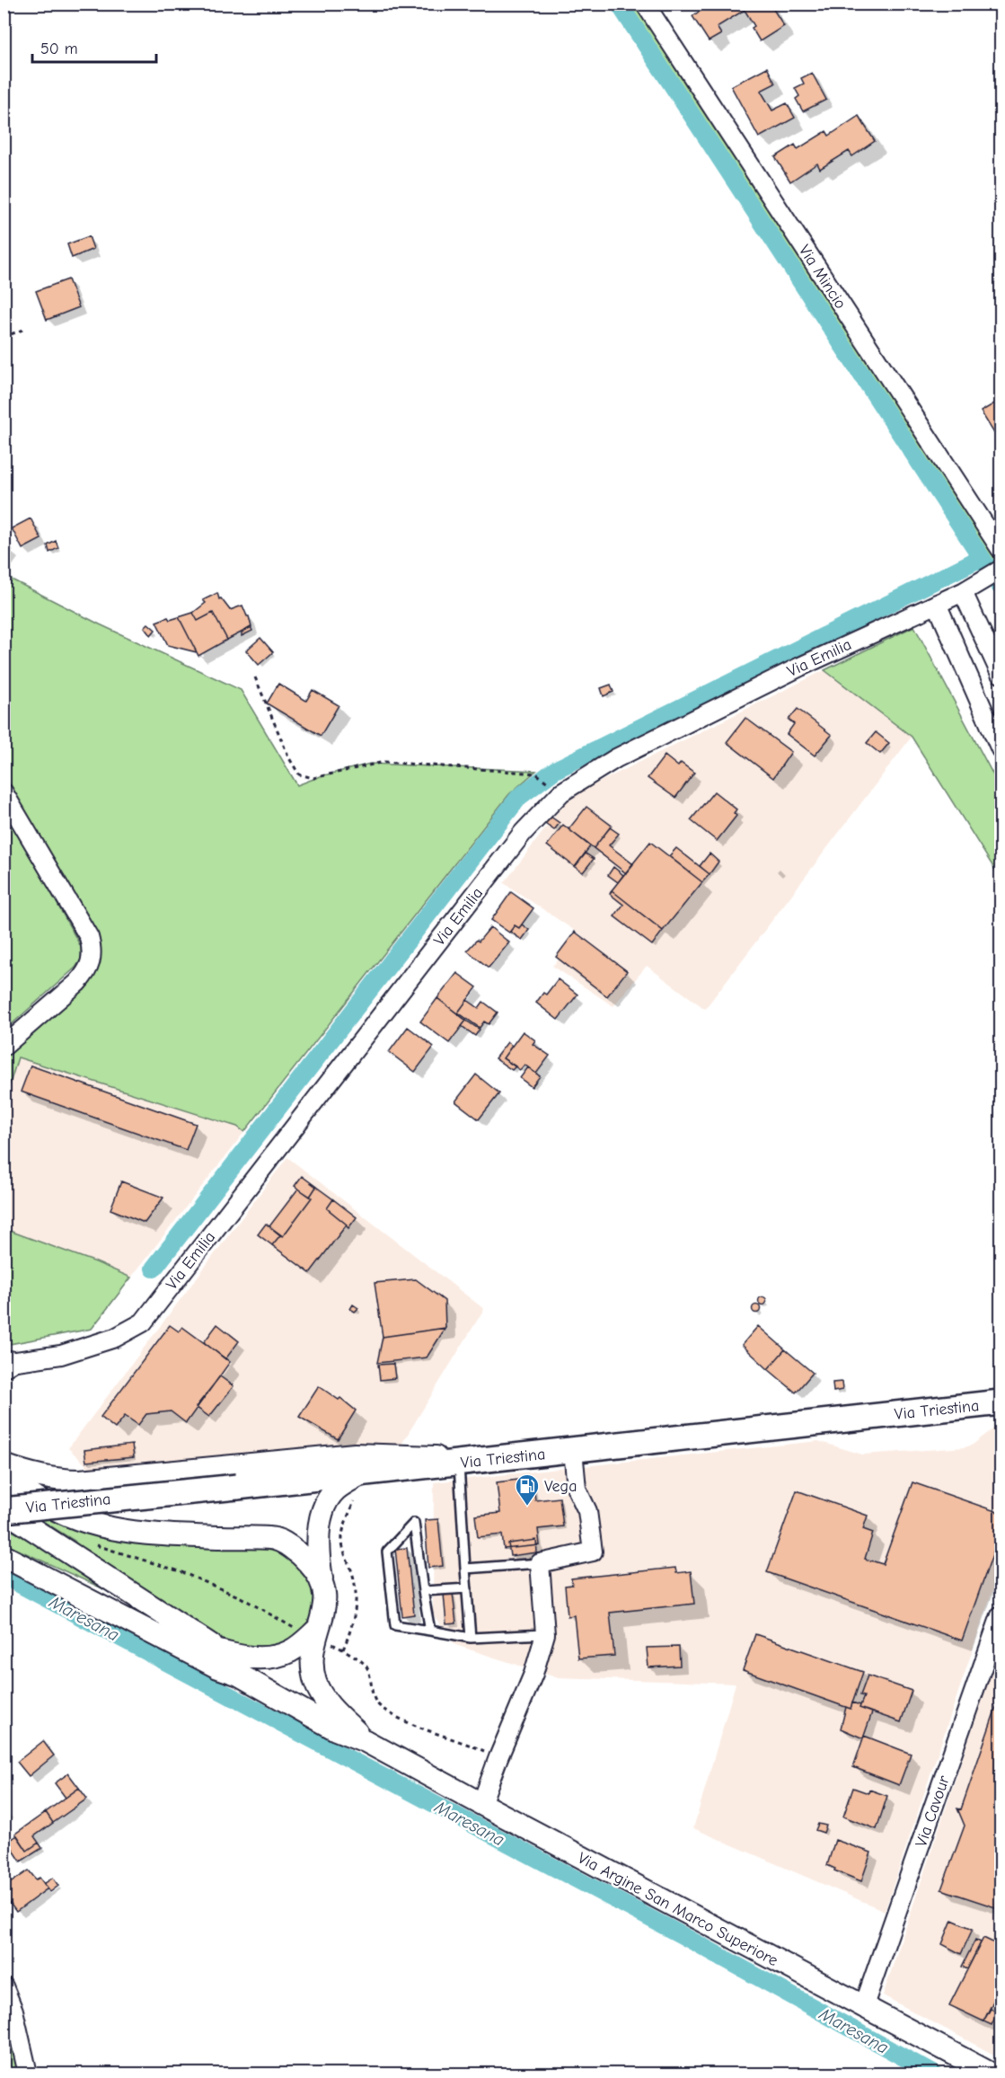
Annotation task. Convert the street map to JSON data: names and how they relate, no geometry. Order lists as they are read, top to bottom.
{
  "streets": {
    "main road": ["Via Triestina"],
    "street": [
      "Via Mincio",
      "Via Emilia",
      "Via Cavour",
      "Via Argine San Marco Superiore"
    ]
  },
  "crossings": [
    ["Via Cavour", "Via Argine San Marco Superiore"]
  ],
  "water": ["Maresana"],
  "places": {
    "fuel station": ["Vega"]
  },
  "scale_bar": "50 m"
}
